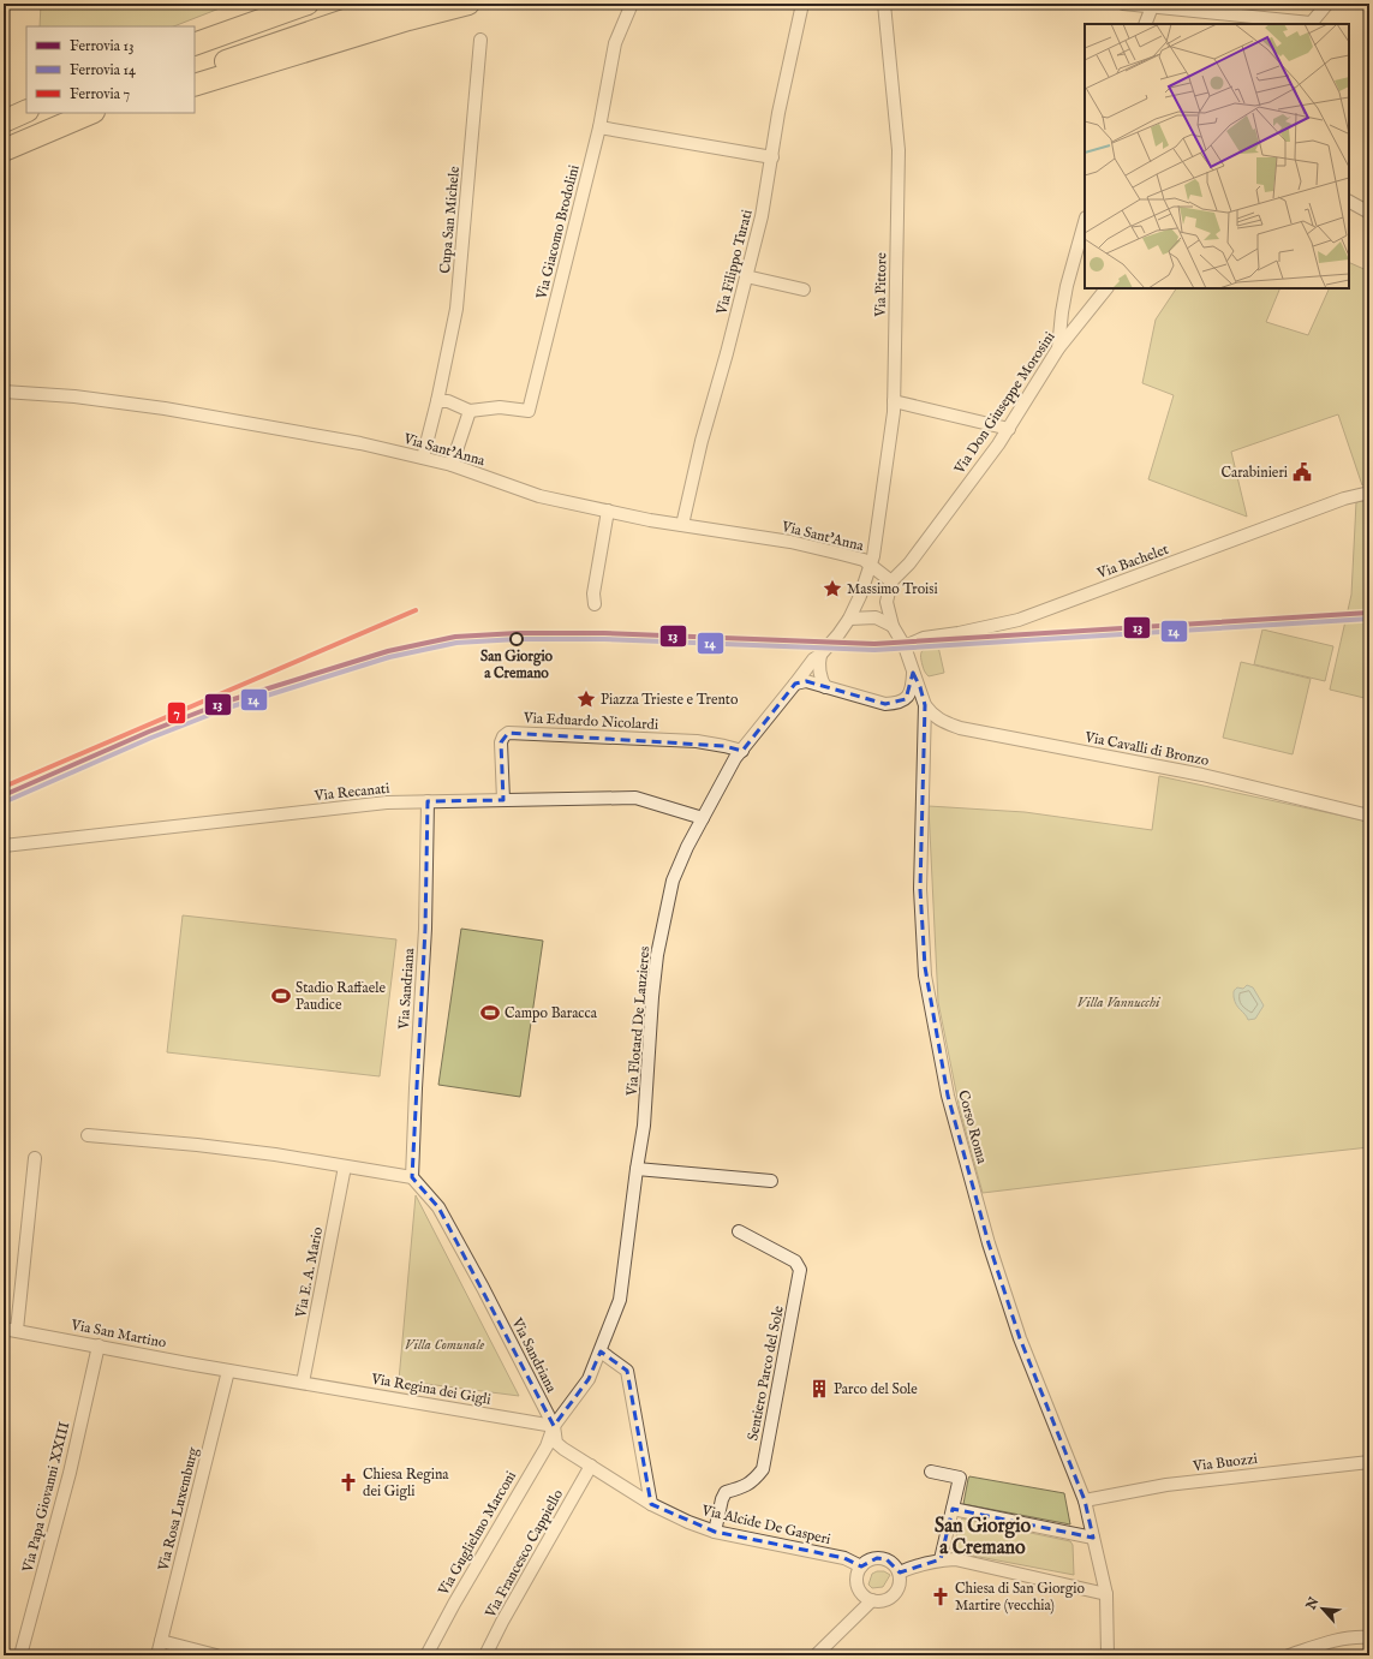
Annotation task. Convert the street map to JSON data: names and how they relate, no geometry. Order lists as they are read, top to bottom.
{
  "streets": {
    "street": [
      "Cupa San Michele",
      "Via Giacomo Brodolini",
      "Via Filippo Turati",
      "Via Pittore",
      "Via Don Giuseppe Morosini",
      "Via Sant'Anna",
      "Via Bachelet",
      "Via Eduardo Nicolardi",
      "Via Cavalli di Bronzo",
      "Via Recanati",
      "Via Sandriana",
      "Via Flotard De Lauzieres",
      "Corso Roma",
      "Via E. A. Mario",
      "Via San Martino",
      "Sentiero Parco del Sole",
      "Via Regina dei Gigli",
      "Via Buozzi",
      "Via Papa Giovanni XXIII",
      "Via Rosa Luxemburg",
      "Via Alcide De Gasperi",
      "Via Guglielmo Marconi",
      "Via Francesco Cappiello"
    ]
  },
  "crossings": [
    ["Cupa San Michele", "Via Sant'Anna"],
    ["Via Filippo Turati", "Via Sant'Anna"],
    ["Via Pittore", "Via Sant'Anna"],
    ["Via Pittore", "Via Bachelet"],
    ["Via Pittore", "Via Flotard De Lauzieres"],
    ["Via Don Giuseppe Morosini", "Via Sant'Anna"],
    ["Via Bachelet", "Via Flotard De Lauzieres"],
    ["Via Eduardo Nicolardi", "Via Recanati"],
    ["Via Eduardo Nicolardi", "Via Flotard De Lauzieres"],
    ["Via Cavalli di Bronzo", "Corso Roma"],
    ["Via Recanati", "Via Sandriana"],
    ["Via Recanati", "Via Flotard De Lauzieres"],
    ["Via Sandriana", "Via Flotard De Lauzieres"],
    ["Via Sandriana", "Via Regina dei Gigli"],
    ["Via Sandriana", "Via Alcide De Gasperi"],
    ["Via Sandriana", "Via Guglielmo Marconi"],
    ["Via Flotard De Lauzieres", "Via Regina dei Gigli"],
    ["Via Flotard De Lauzieres", "Via Alcide De Gasperi"],
    ["Via Flotard De Lauzieres", "Via Guglielmo Marconi"],
    ["Corso Roma", "Via Buozzi"],
    ["Via E. A. Mario", "Via San Martino"],
    ["Via E. A. Mario", "Via Regina dei Gigli"],
    ["Via San Martino", "Via Regina dei Gigli"],
    ["Via San Martino", "Via Papa Giovanni XXIII"],
    ["Via San Martino", "Via Rosa Luxemburg"],
    ["Sentiero Parco del Sole", "Via Alcide De Gasperi"],
    ["Via Regina dei Gigli", "Via Alcide De Gasperi"],
    ["Via Regina dei Gigli", "Via Guglielmo Marconi"],
    ["Via Alcide De Gasperi", "Via Guglielmo Marconi"],
    ["Via Alcide De Gasperi", "Via Francesco Cappiello"]
  ],
  "districts": ["San Giorgio a Cremano"],
  "parks": ["Villa Vannucchi", "Villa Comunale"],
  "places": {
    "public building": ["Carabinieri"],
    "place": ["Massimo Troisi", "Piazza Trieste e Trento"],
    "other": ["San Giorgio a Cremano"],
    "sports": ["Stadio Raffaele Paudice", "Campo Baracca"],
    "building": ["Parco del Sole"],
    "church": ["Chiesa Regina dei Gigli", "Chiesa di San Giorgio Martire (vecchia)"]
  },
  "lines": ["rail line 7", "rail line 13", "rail line 14"],
  "legend": ["Ferrovia 13", "Ferrovia 14", "Ferrovia 7"],
  "north": "top left"
}
